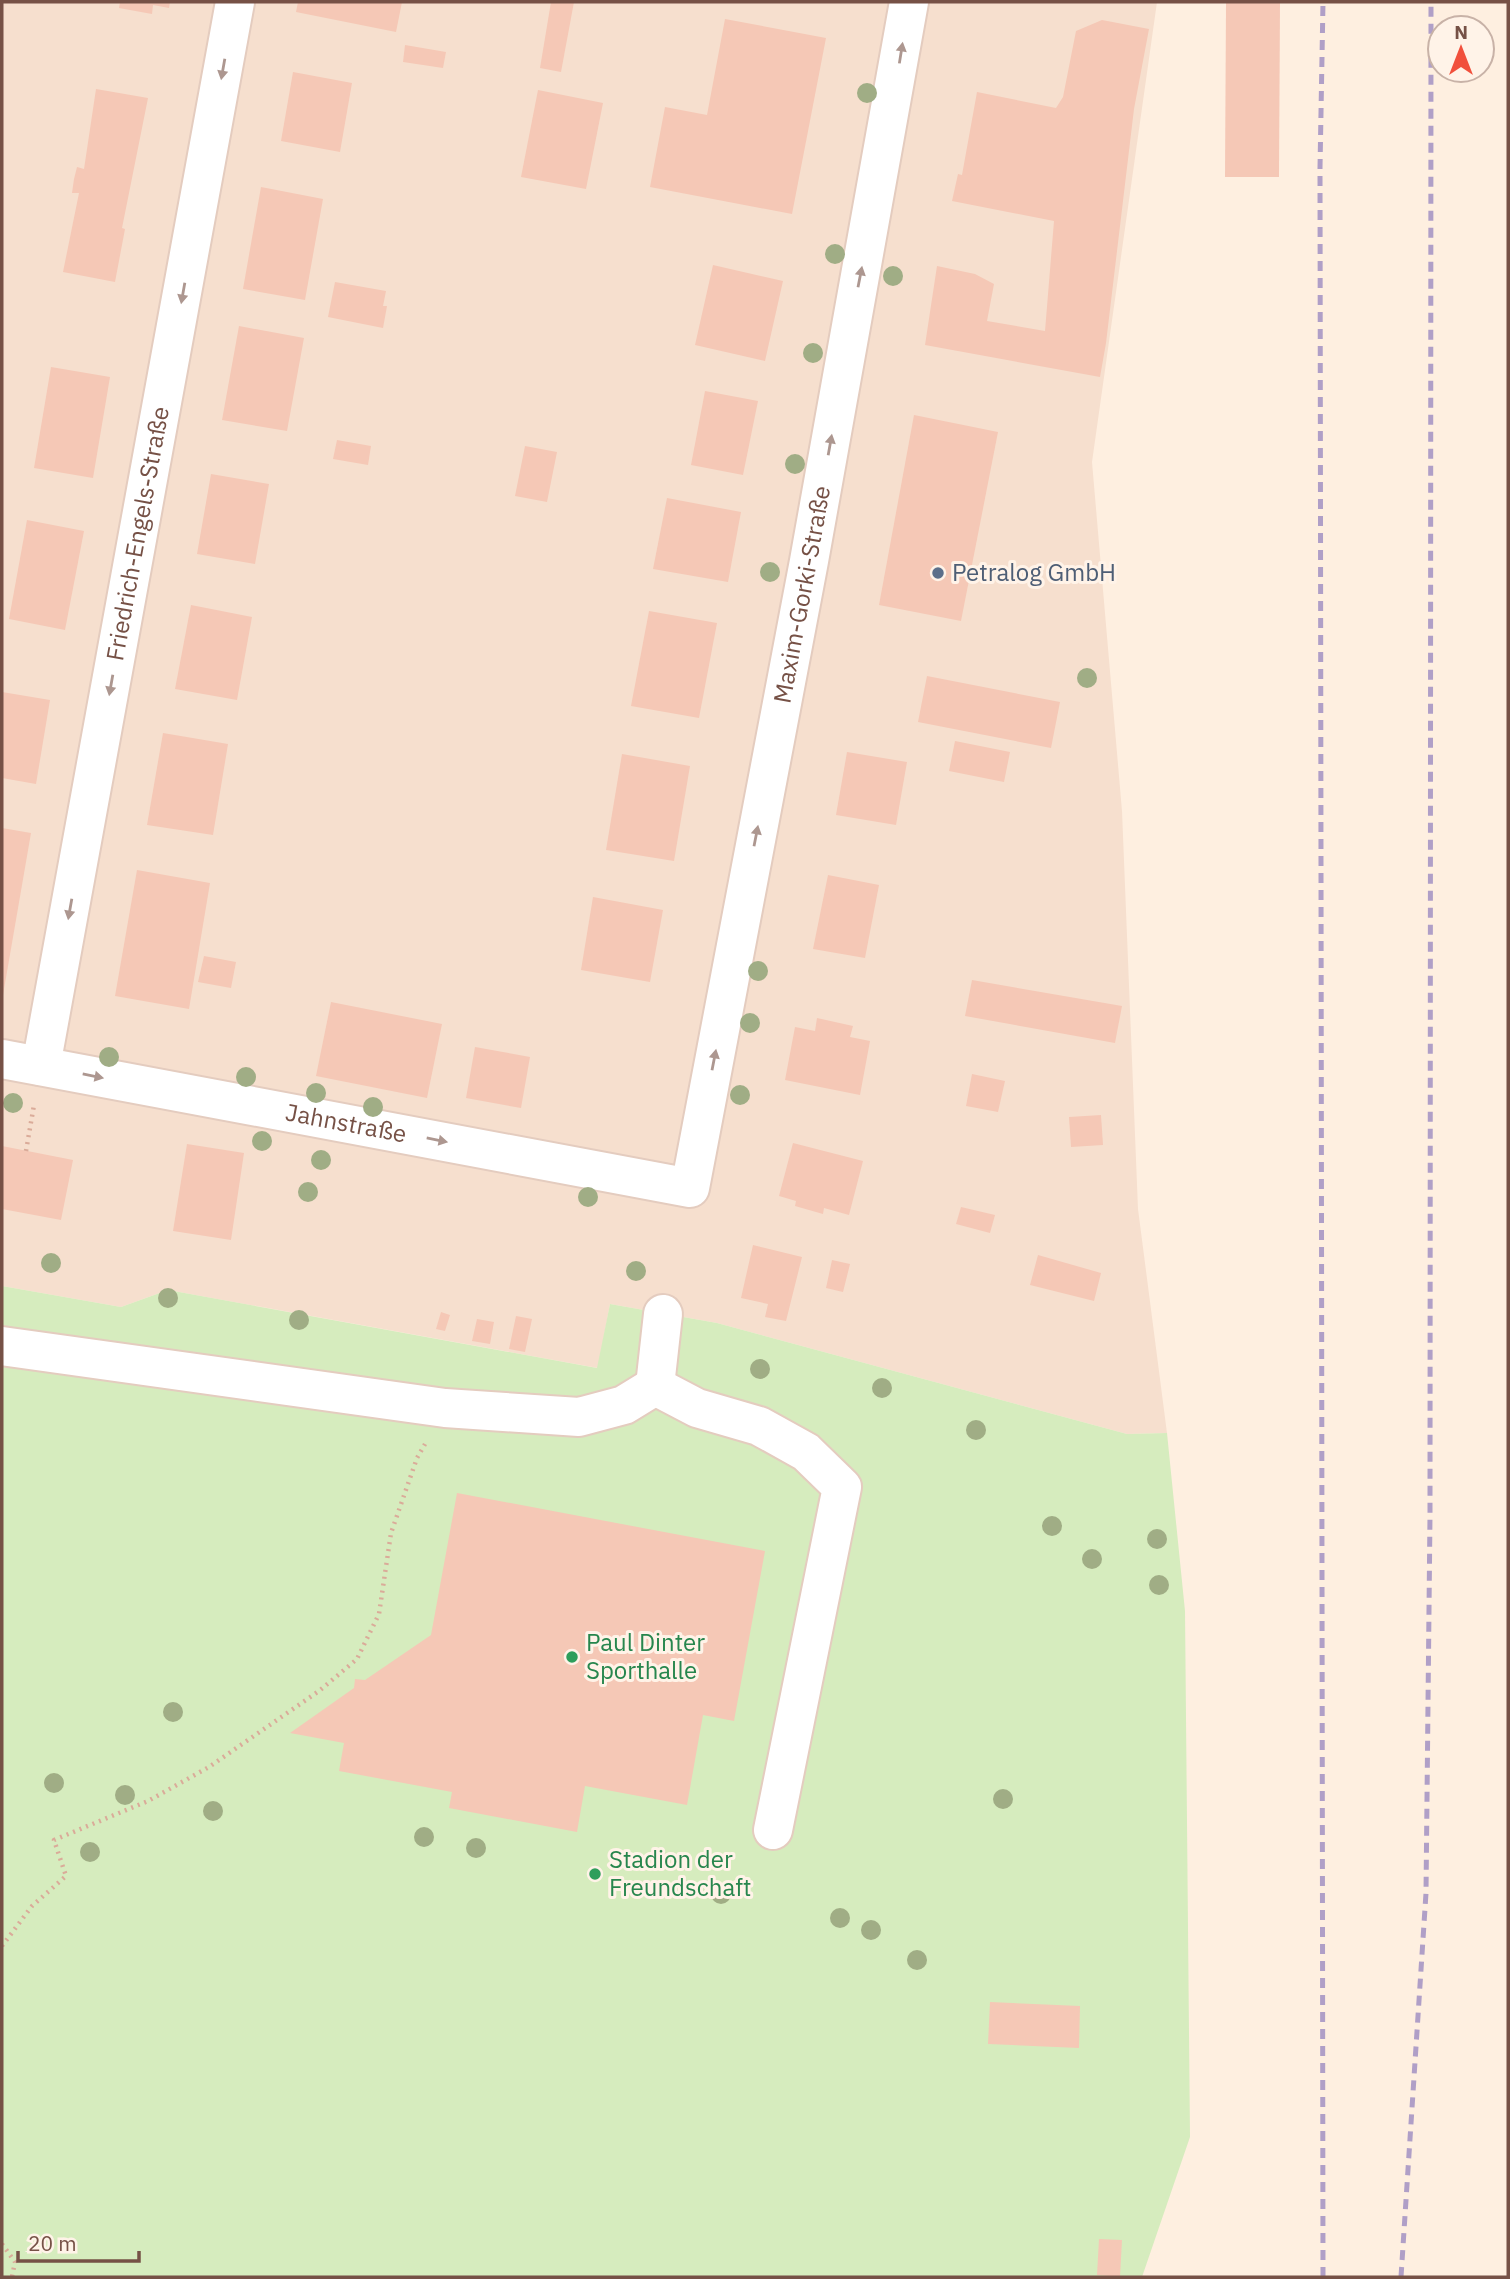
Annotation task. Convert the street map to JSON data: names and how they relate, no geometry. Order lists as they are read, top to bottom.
{
  "streets": {
    "street": ["Friedrich-Engels-Straße", "Maxim-Gorki-Straße", "Jahnstraße"]
  },
  "crossings": [
    ["Friedrich-Engels-Straße", "Jahnstraße"],
    ["Maxim-Gorki-Straße", "Jahnstraße"]
  ],
  "one_way": ["Friedrich-Engels-Straße", "Maxim-Gorki-Straße"],
  "places": ["Petralog GmbH", "Paul Dinter Sporthalle", "Stadion der Freundschaft"],
  "scale_bar": "20 m",
  "north": "top"
}
